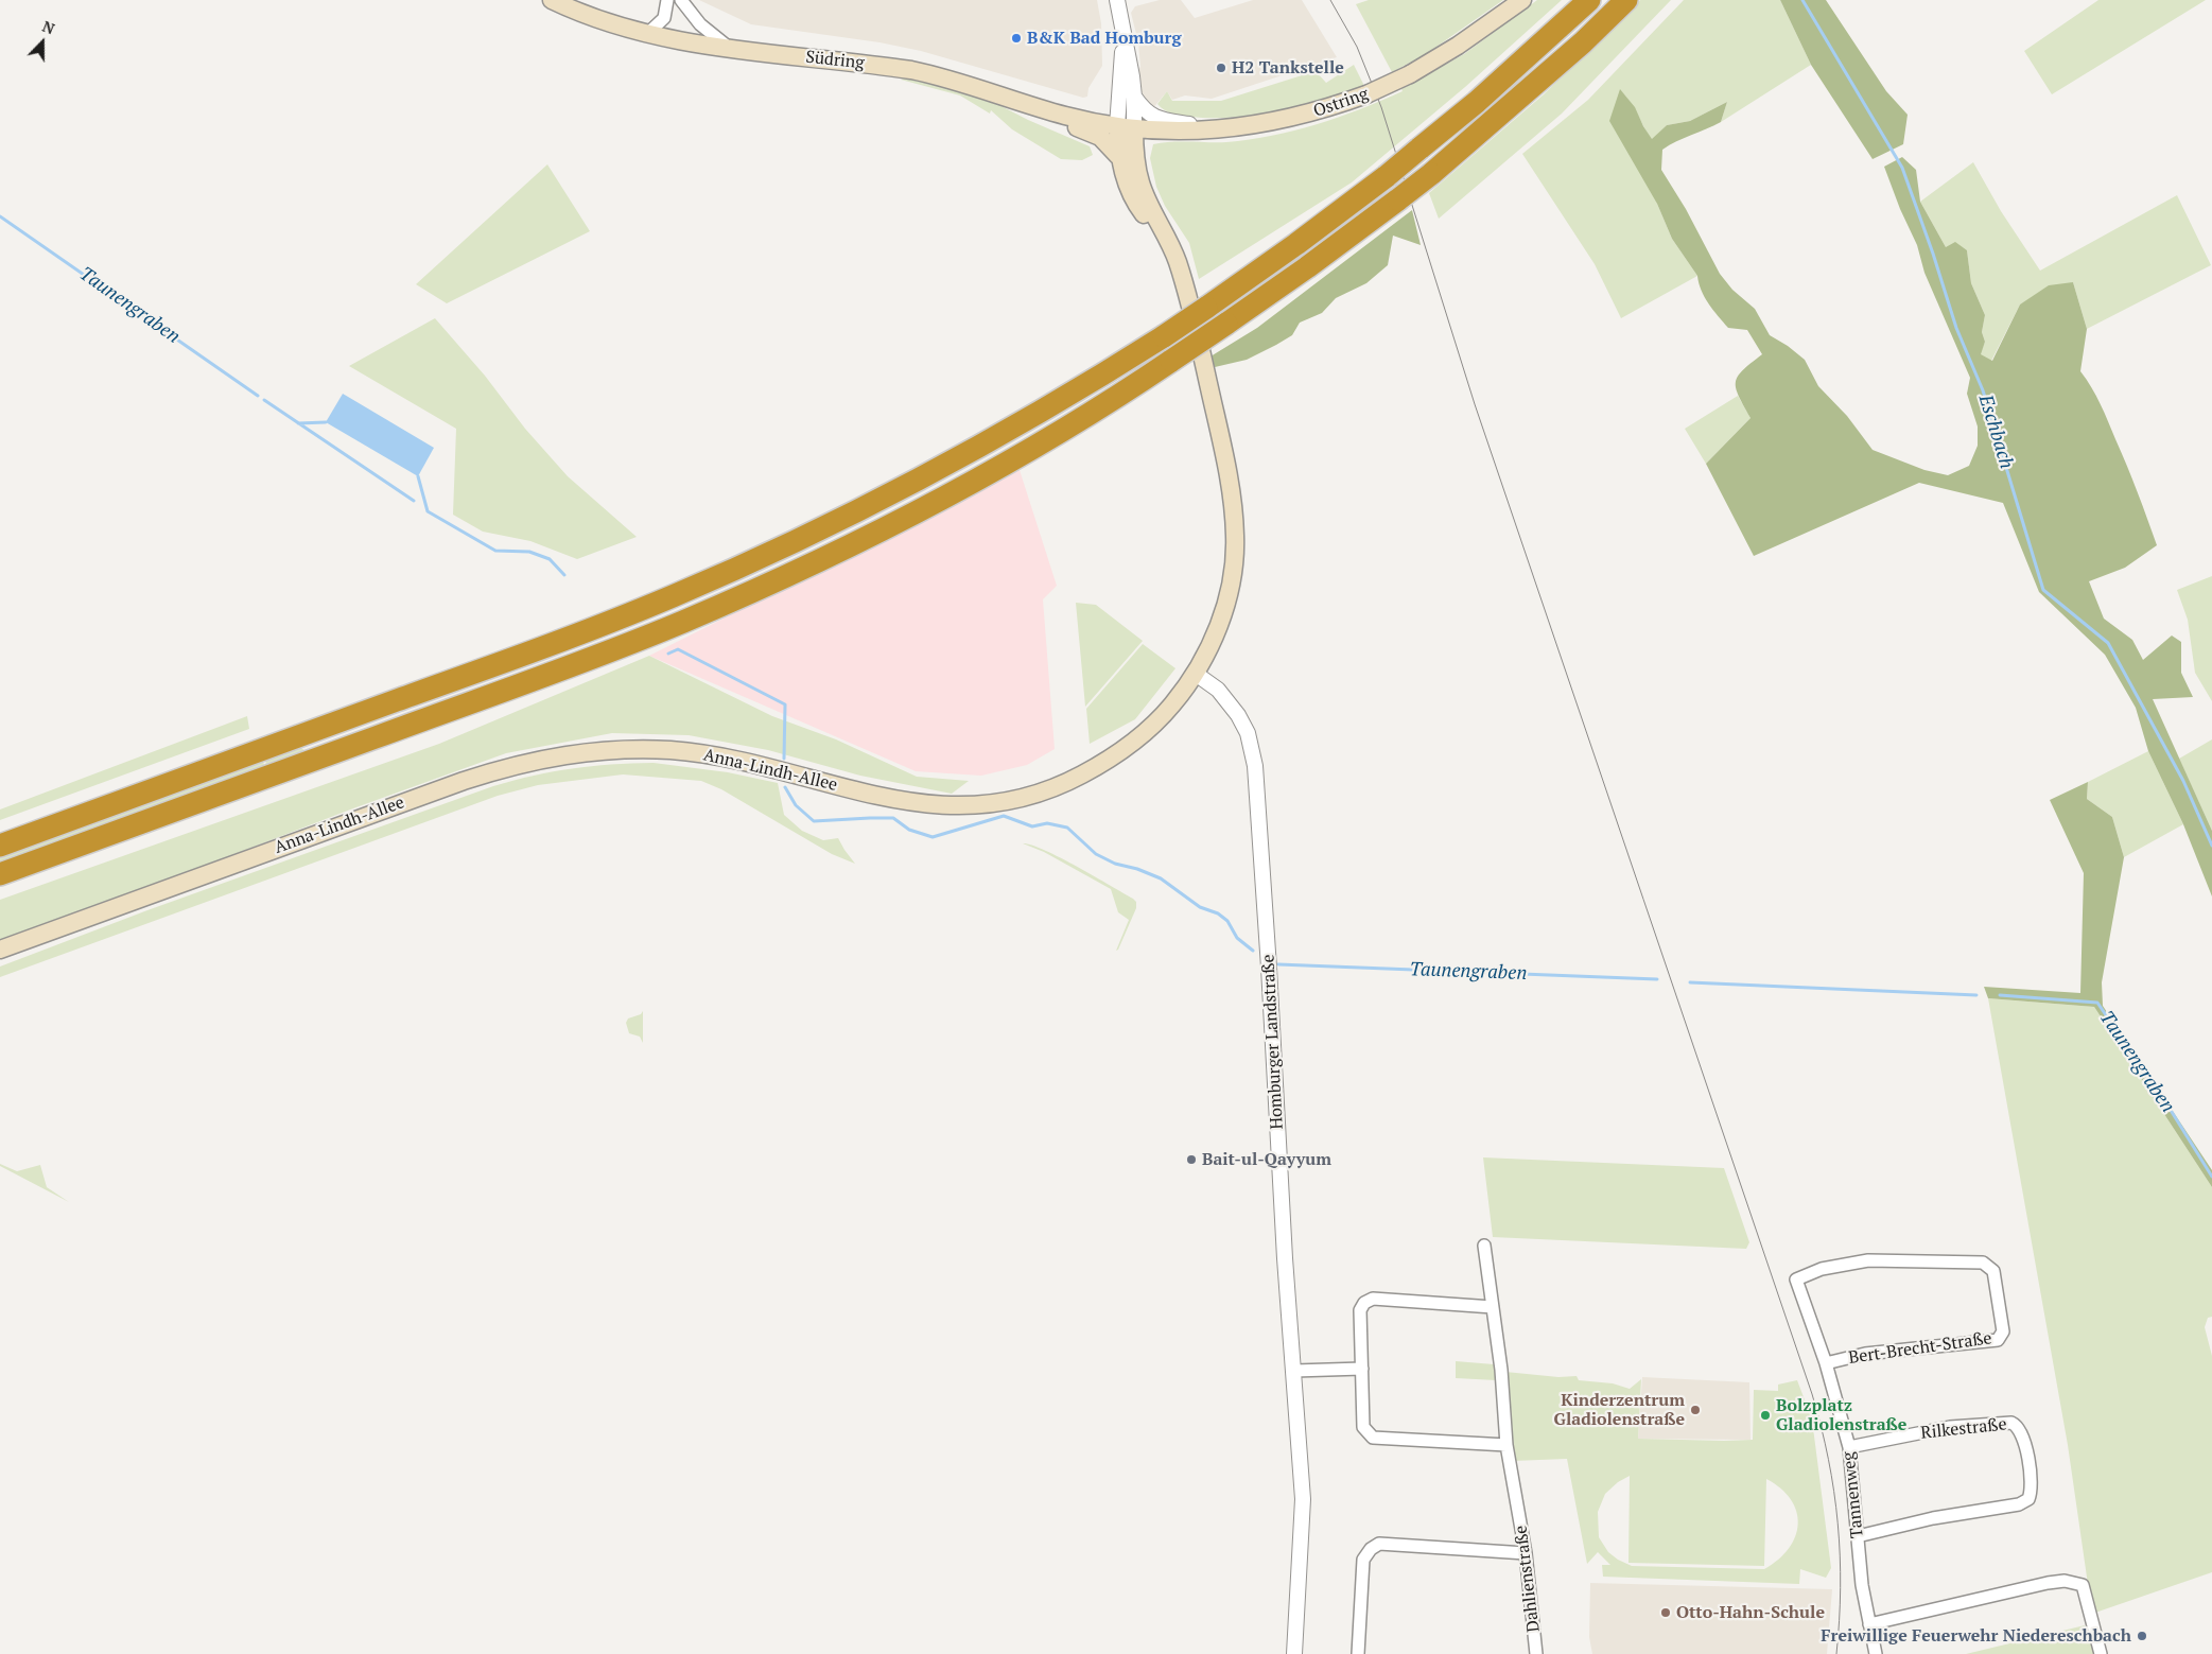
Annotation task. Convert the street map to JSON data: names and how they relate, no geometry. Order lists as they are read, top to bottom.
{
  "streets": {
    "main road": ["Südring", "Ostring", "Anna-Lindh-Allee"],
    "street": [
      "Homburger Landstraße",
      "Bert-Brecht-Straße",
      "Rilkestraße",
      "Tannenweg",
      "Dahlienstraße"
    ]
  },
  "crossings": [
    ["Südring", "Ostring"],
    ["Anna-Lindh-Allee", "Homburger Landstraße"],
    ["Bert-Brecht-Straße", "Tannenweg"],
    ["Rilkestraße", "Tannenweg"]
  ],
  "water": ["Taunengraben", "Eschbach"],
  "places": [
    "B&K Bad Homburg",
    "H2 Tankstelle",
    "Bait-ul-Qayyum",
    "Kinderzentrum Gladiolenstraße",
    "Bolzplatz Gladiolenstraße",
    "Otto-Hahn-Schule",
    "Freiwillige Feuerwehr Niedereschbach"
  ],
  "north": "top"
}
